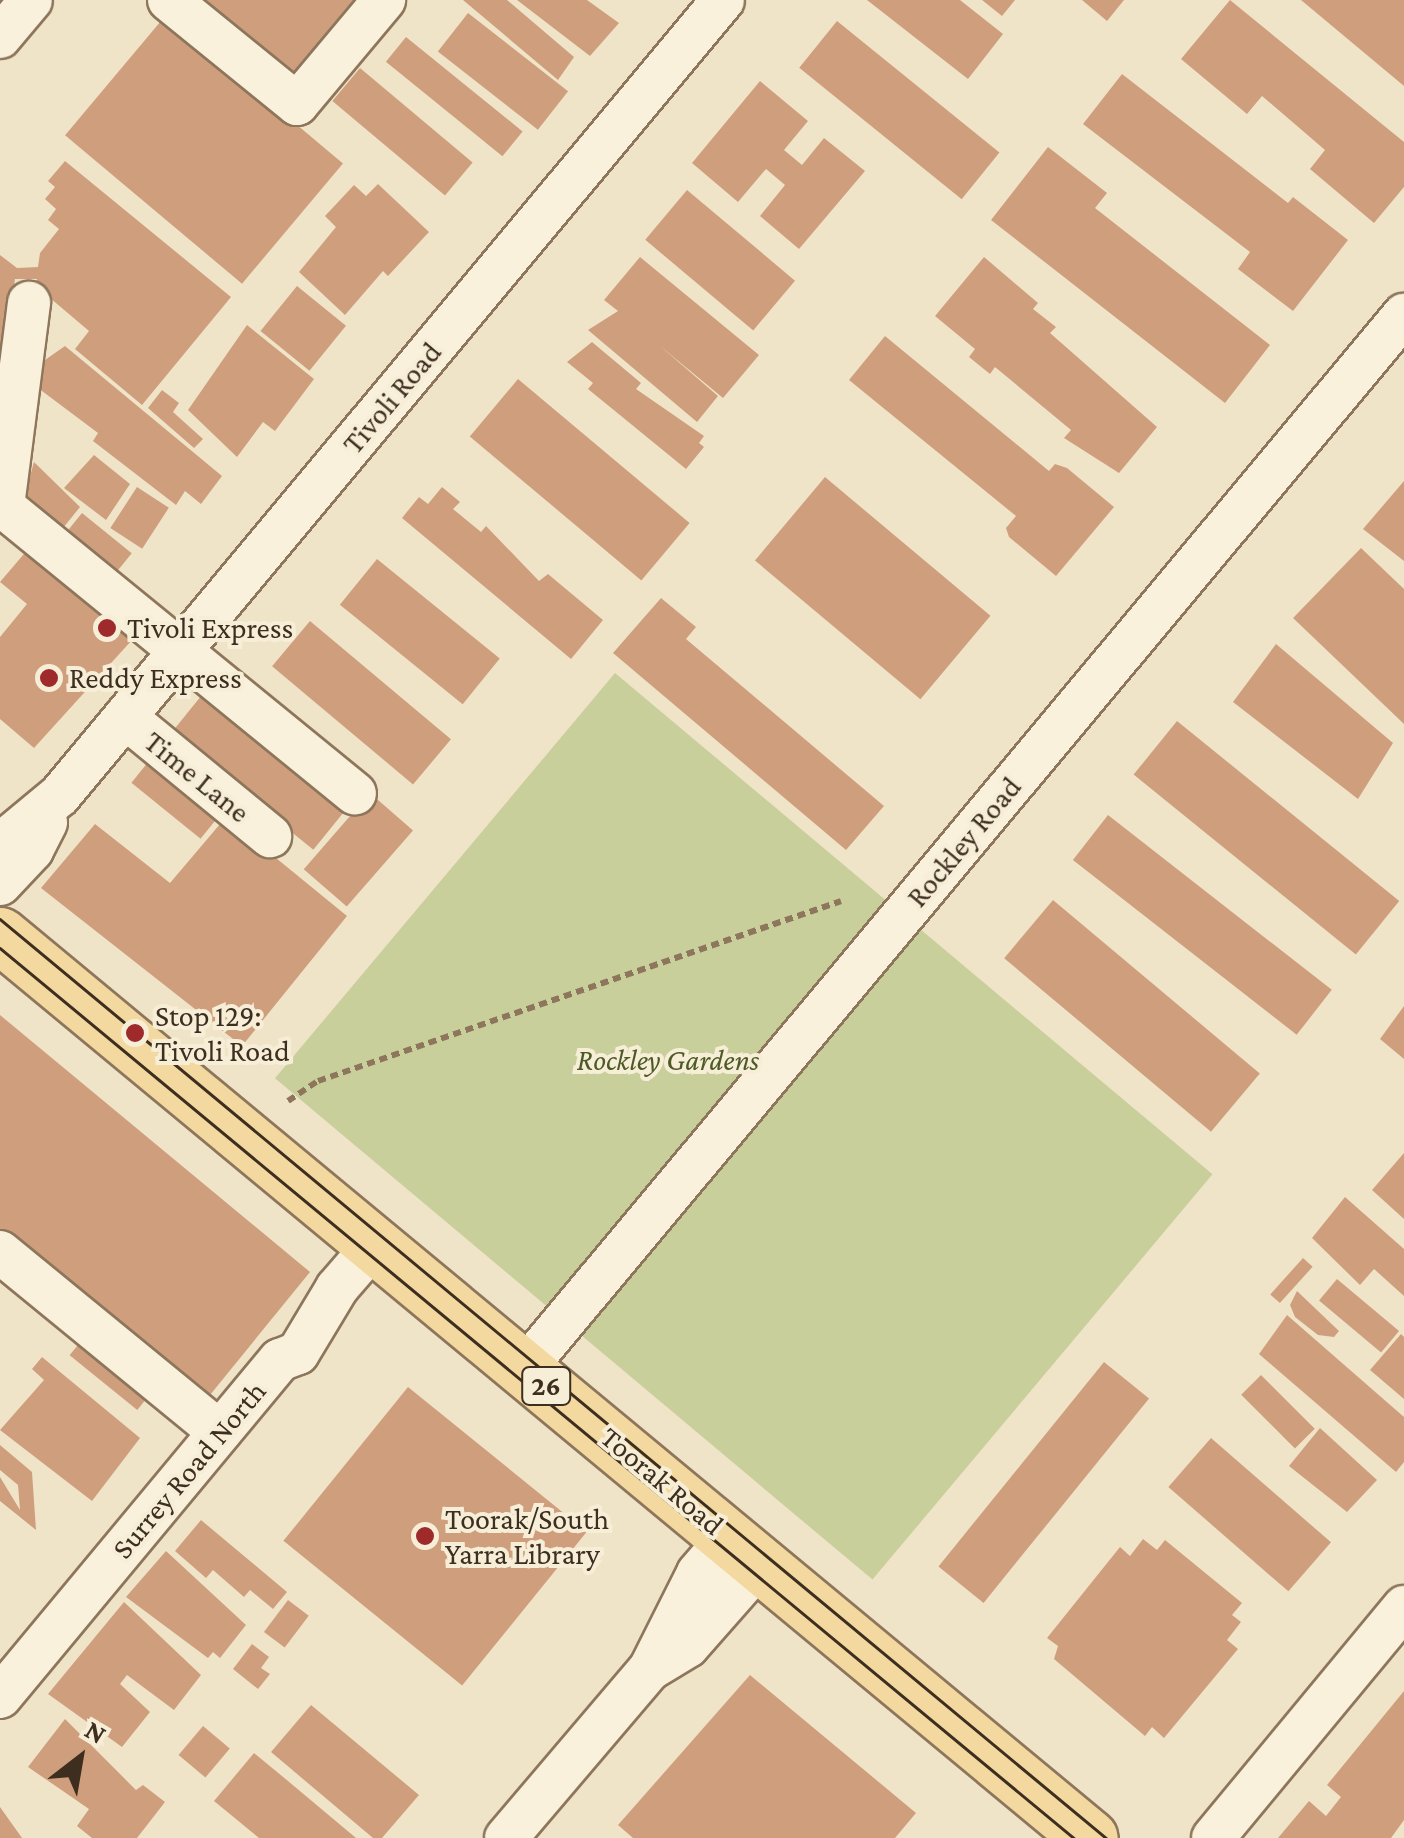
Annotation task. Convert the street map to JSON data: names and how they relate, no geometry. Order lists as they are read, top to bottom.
{
  "streets": {
    "main road": ["26", "Toorak Road"],
    "street": [
      "Tivoli Road",
      "Time Lane",
      "Rockley Road",
      "Surrey Road North"
    ]
  },
  "crossings": [
    ["Tivoli Road", "Time Lane"],
    ["Rockley Road", "Toorak Road"],
    ["Surrey Road North", "Toorak Road"]
  ],
  "parks": ["Rockley Gardens"],
  "places": [
    "Tivoli Express",
    "Reddy Express",
    "Stop 129: Tivoli Road",
    "Toorak/South Yarra Library"
  ],
  "north": "top right"
}
